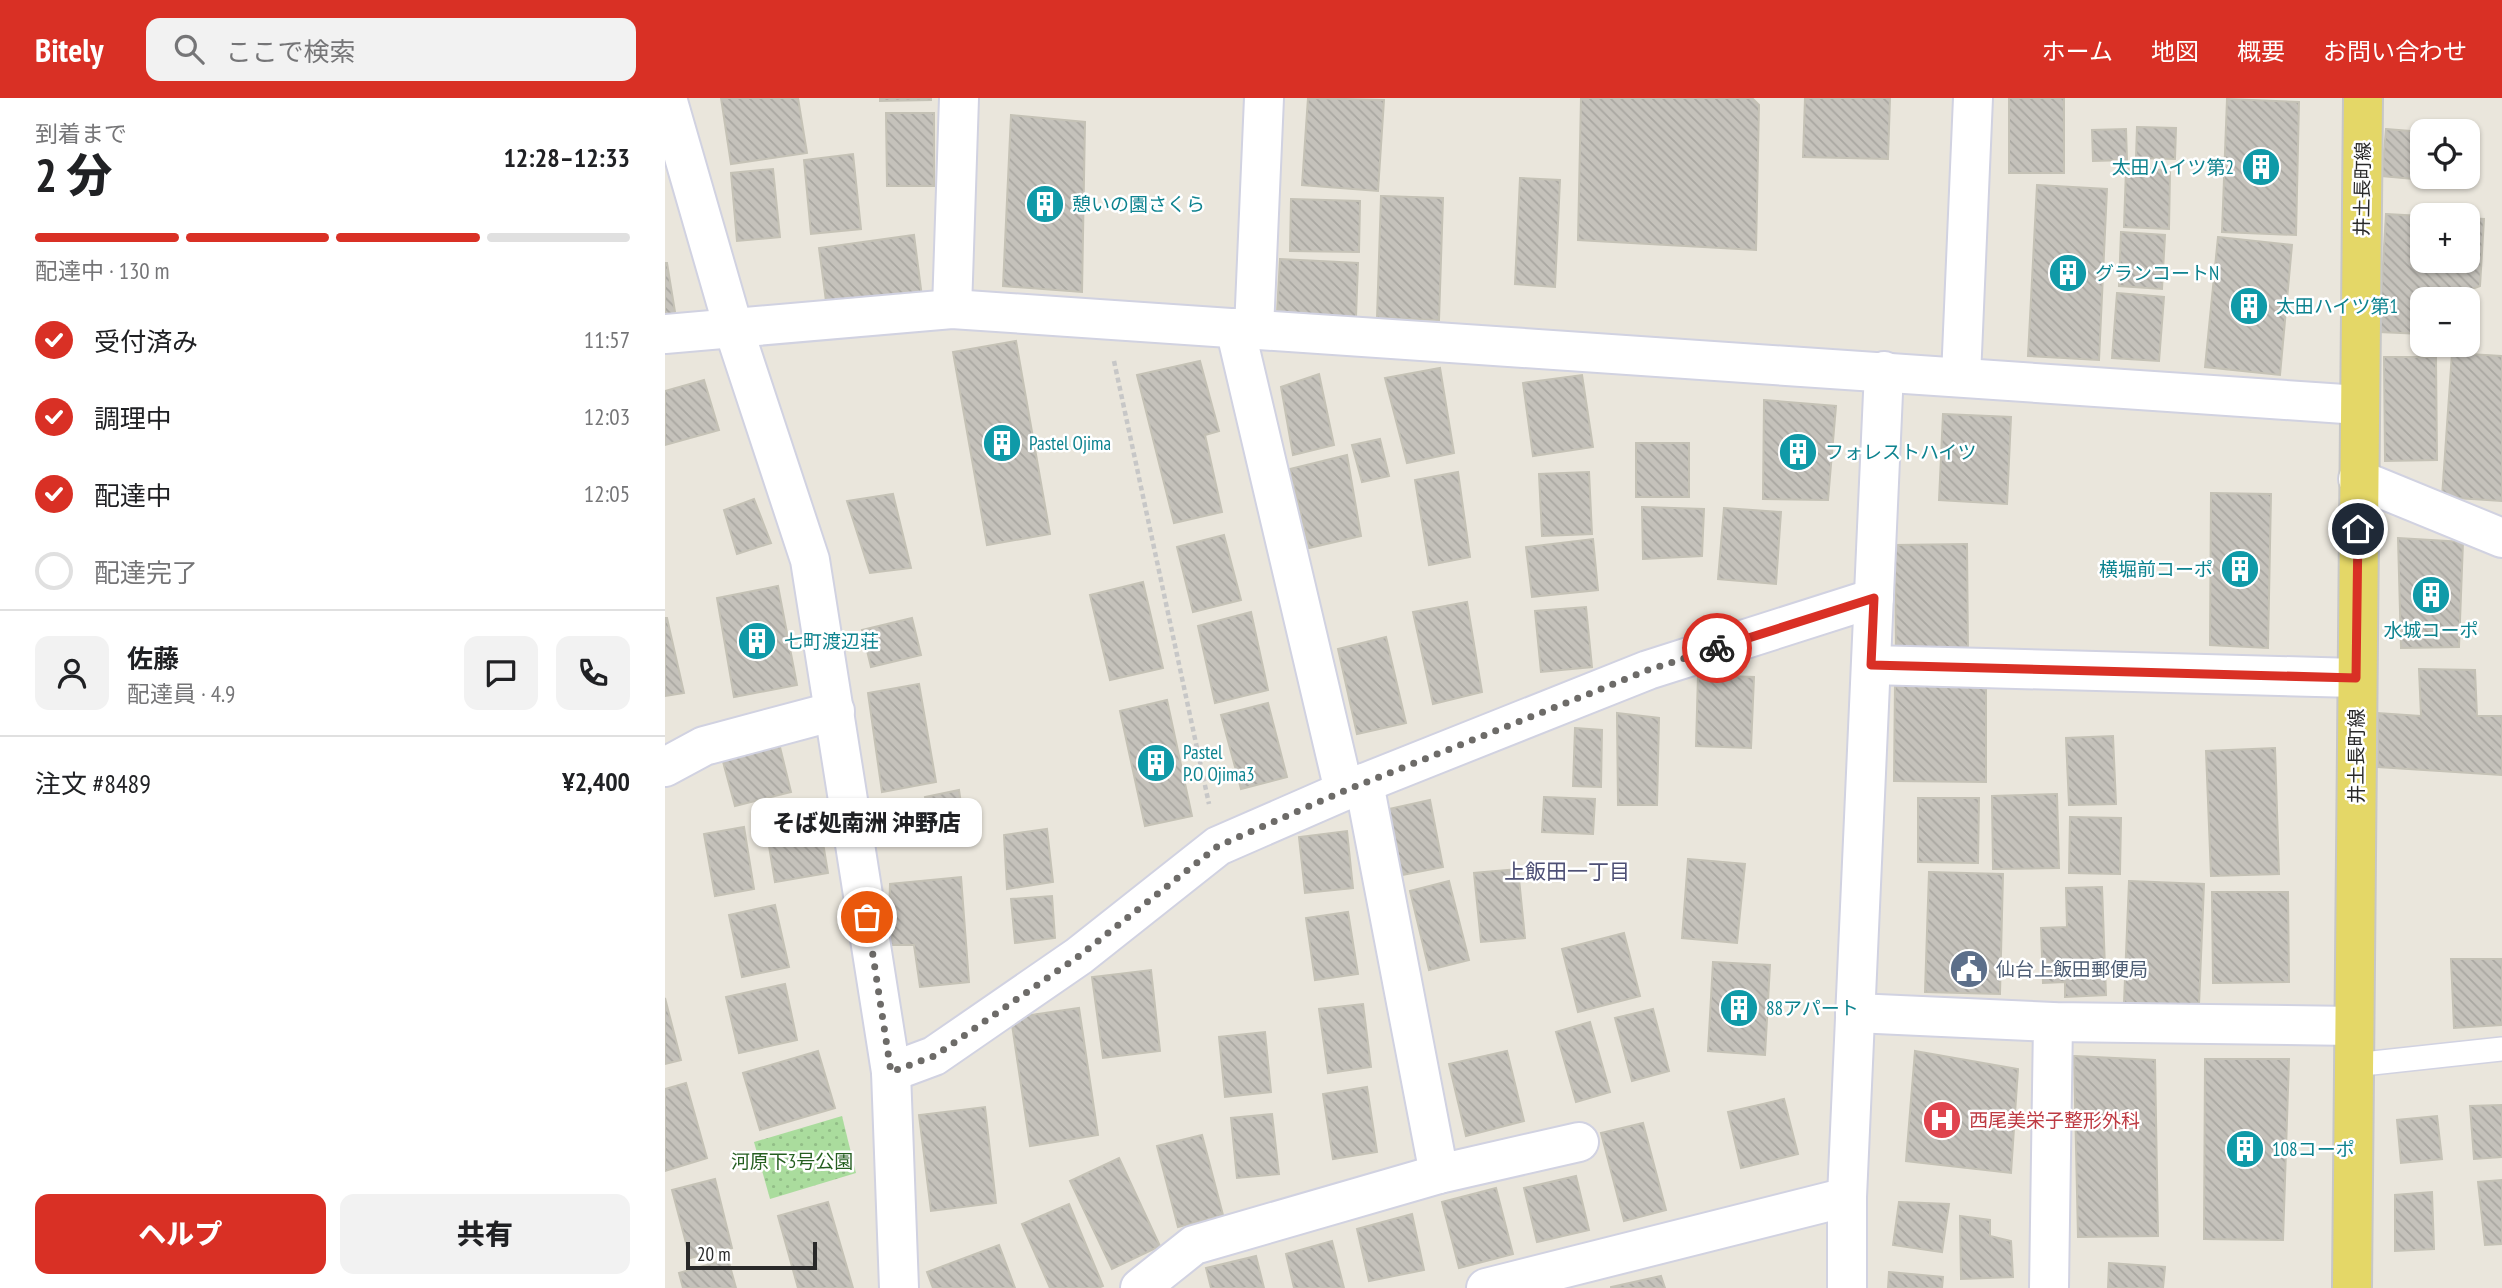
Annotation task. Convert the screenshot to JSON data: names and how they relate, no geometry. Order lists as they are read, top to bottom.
{
  "streets": {
    "main road": ["井土長町線"]
  },
  "districts": ["上飯田一丁目"],
  "parks": ["河原下3号公園"],
  "places": {
    "building": [
      "太田ハイツ第2",
      "憩いの園さくら",
      "グランコートN",
      "太田ハイツ第1",
      "Pastel Ojima",
      "フォレストハイツ",
      "横堀前コーポ",
      "水城コーポ",
      "七町渡辺荘",
      "Pastel P.O Ojima3",
      "88アパート",
      "108コーポ"
    ],
    "other": ["そば処南洲 沖野店"],
    "public building": ["仙台上飯田郵便局"],
    "hospital": ["西尾美栄子整形外科"]
  },
  "scale_bar": "20 m",
  "page": {
    "header": "Bitely",
    "search": "ここで検索",
    "nav": [
      "ホーム",
      "地図",
      "概要",
      "お問い合わせ"
    ],
    "heading": ["2 分", "到着まで", "12:28–12:33"],
    "panel": [
      "佐藤",
      "配達員 · 4.9",
      "注文 #8489",
      "¥2,400"
    ],
    "map_buttons": ["+", "−"],
    "bar": "配達中 · 130 m",
    "list": [
      ["受付済み", "11:57"],
      ["調理中", "12:03"],
      ["配達中", "12:05"],
      "配達完了"
    ],
    "bubble": "そば処南洲 沖野店",
    "buttons": ["ヘルプ", "共有"],
    "scale": "20 m"
  }
}
